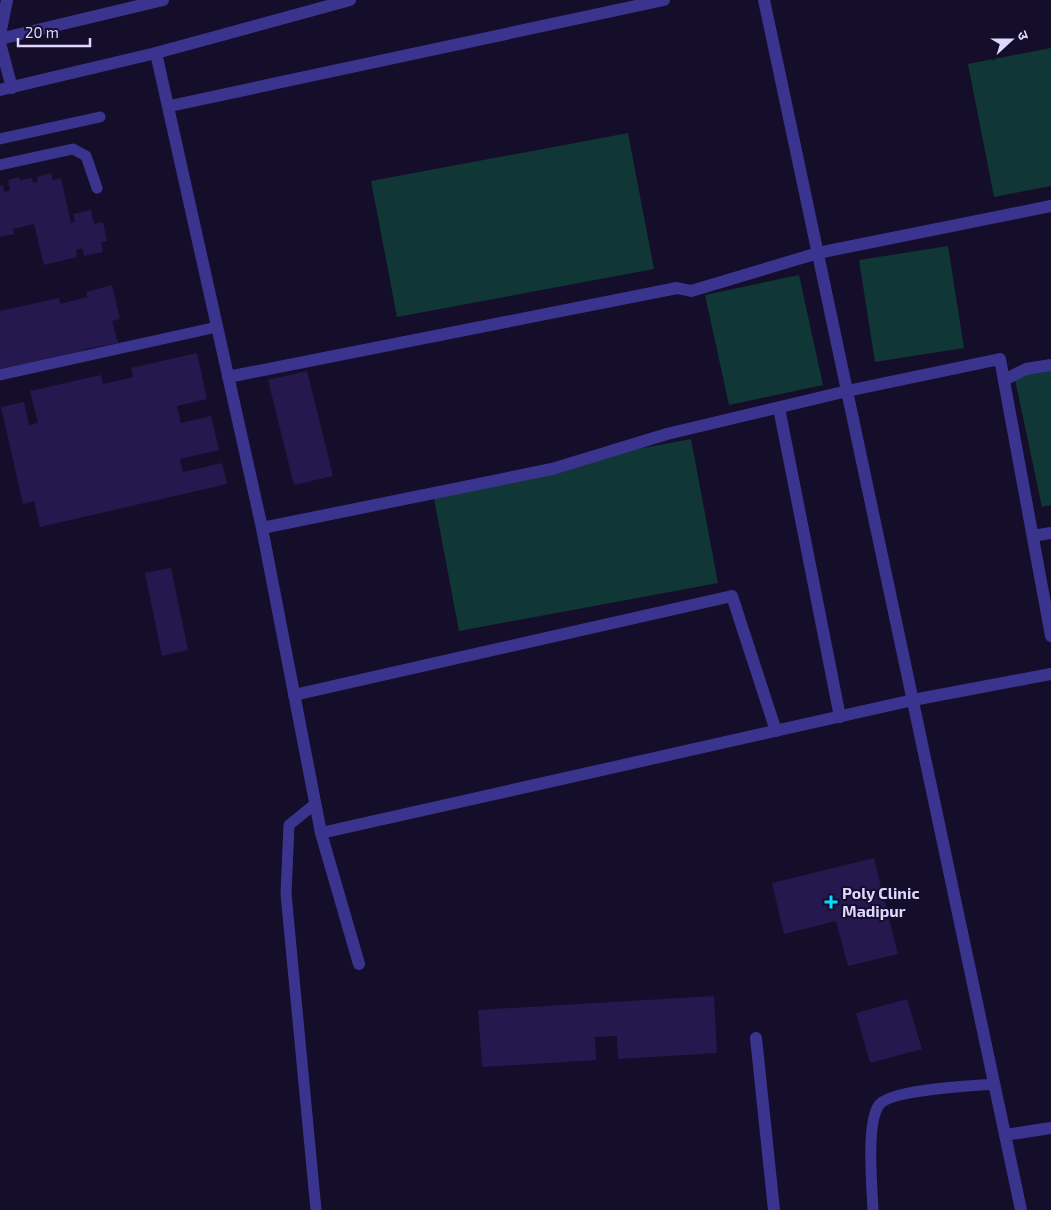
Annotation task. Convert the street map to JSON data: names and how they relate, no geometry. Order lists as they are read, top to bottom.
{
  "places": {
    "health": ["Poly Clinic Madipur"]
  },
  "scale_bar": "20 m",
  "north": "right"
}
